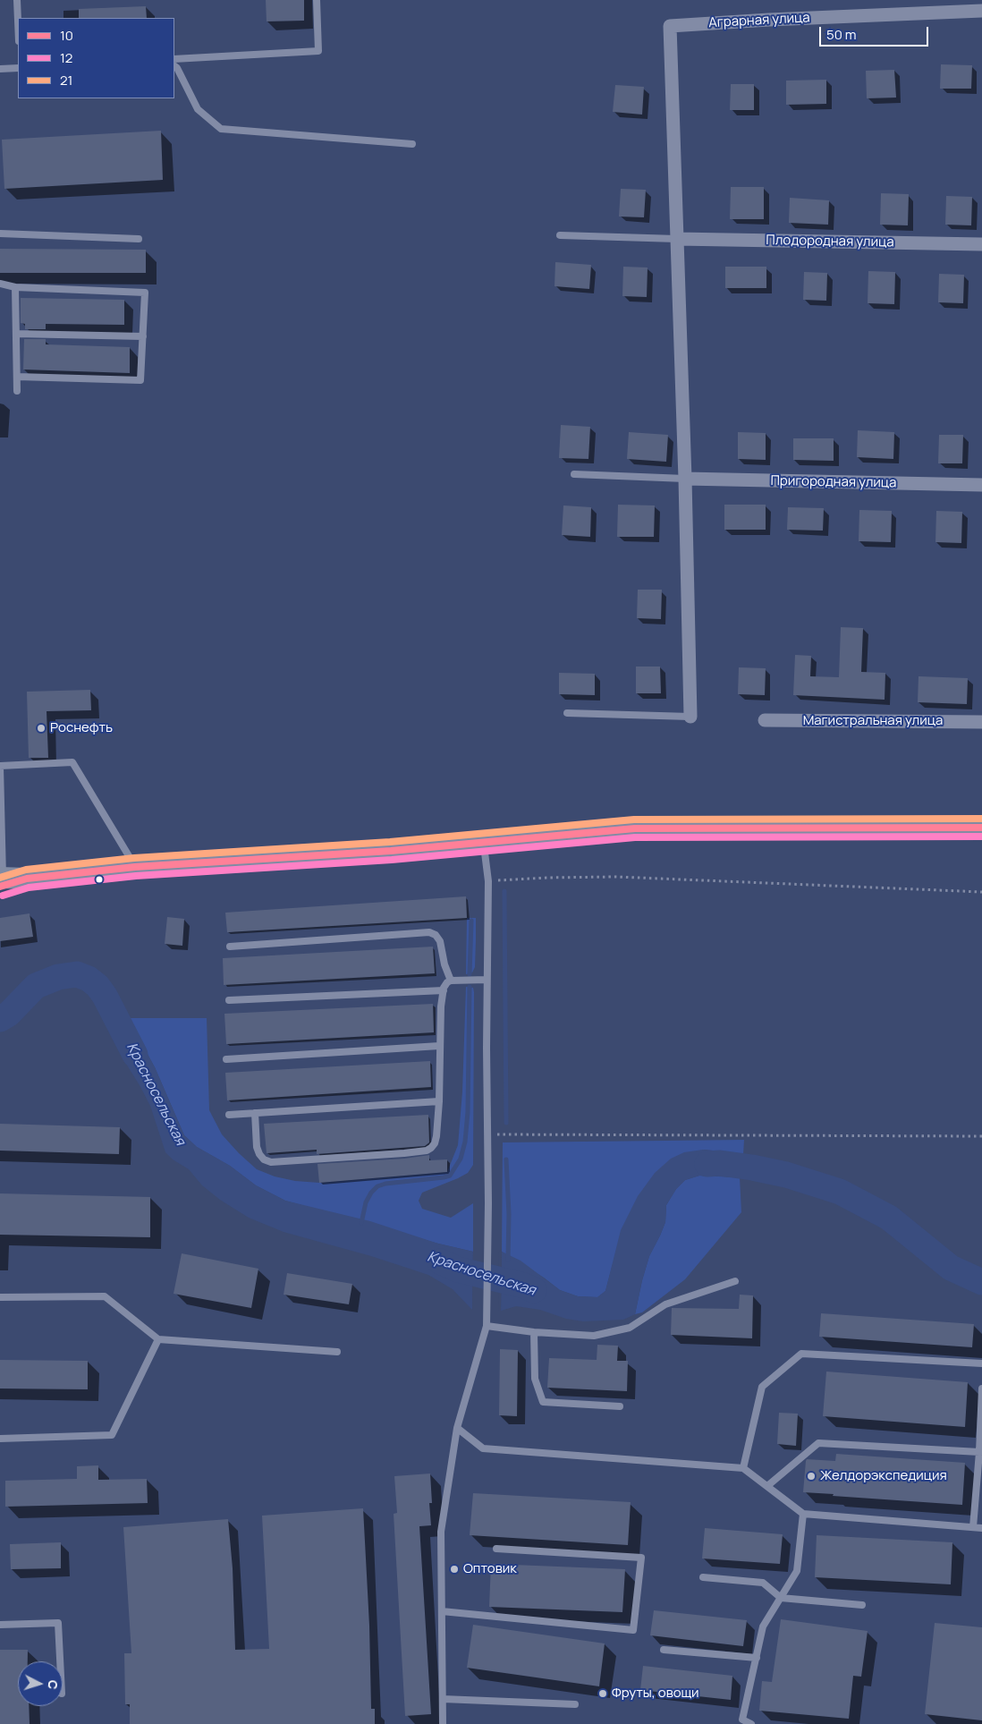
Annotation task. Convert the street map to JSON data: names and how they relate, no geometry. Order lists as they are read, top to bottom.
{
  "streets": {
    "street": [
      "Аграрная улица",
      "Плодородная улица",
      "Пригородная улица",
      "Магистральная улица"
    ]
  },
  "crossings": [
    ["Аграрная улица", "Плодородная улица"]
  ],
  "water": ["Красносельская"],
  "places": [
    "Роснефть",
    "Желдорэкспедиция",
    "Оптовик",
    "Фруты, овощи"
  ],
  "lines": ["transit line 21", "transit line 10", "transit line 12"],
  "legend": ["10", "12", "21"],
  "scale_bar": "50 m",
  "north": "right"
}
